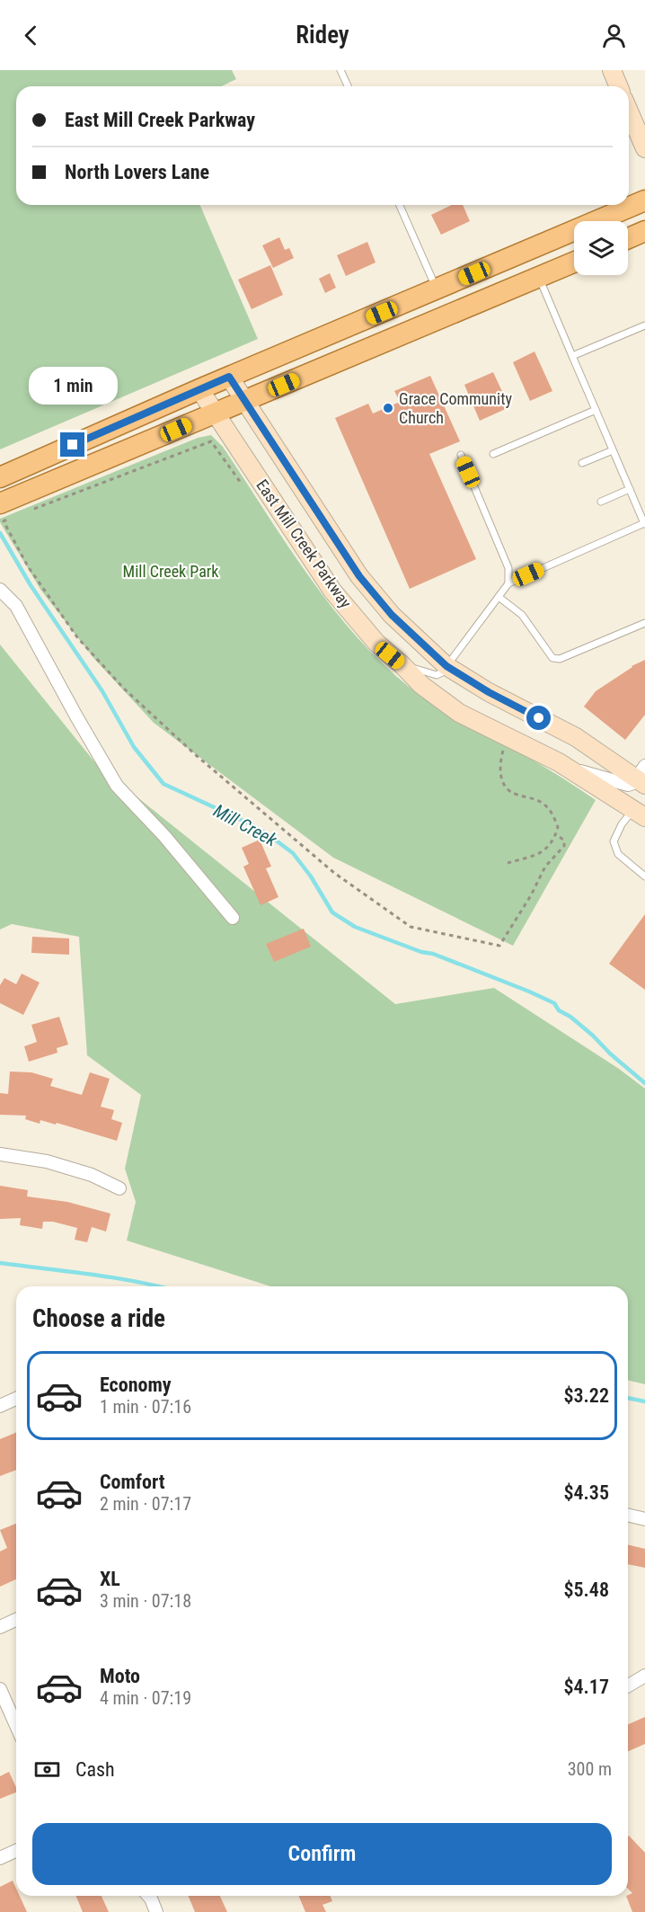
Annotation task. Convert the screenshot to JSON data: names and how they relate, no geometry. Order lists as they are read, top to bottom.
{
  "streets": {
    "street": ["East Mill Creek Parkway"]
  },
  "water": ["Mill Creek"],
  "parks": ["Mill Creek Park"],
  "places": ["Grace Community Church"],
  "page": {
    "header": "Ridey",
    "banner": ["East Mill Creek Parkway", "North Lovers Lane"],
    "bubble": "1 min",
    "heading": "Choose a ride",
    "list": [
      {
        "name": "Economy",
        "note": "1 min · 07:16",
        "value": "$3.22"
      },
      {
        "name": "Comfort",
        "note": "2 min · 07:17",
        "value": "$4.35"
      },
      {
        "name": "XL",
        "note": "3 min · 07:18",
        "value": "$5.48"
      },
      {
        "name": "Moto",
        "note": "4 min · 07:19",
        "value": "$4.17"
      }
    ],
    "pay": ["Cash", "300 m"],
    "buttons": "Confirm"
  }
}
